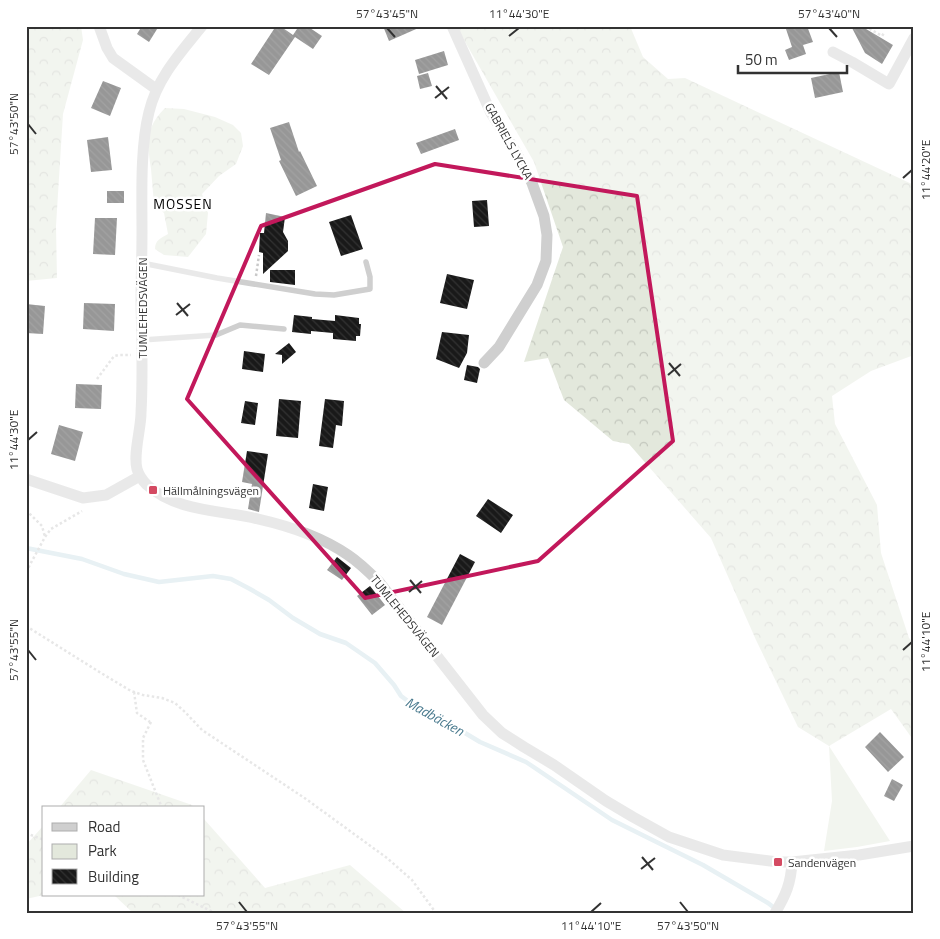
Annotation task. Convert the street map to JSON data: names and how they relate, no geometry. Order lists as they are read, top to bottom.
{
  "streets": {
    "street": ["GABRIELS LYCKA", "TUMLEHEDSVÄGEN"]
  },
  "districts": ["MOSSEN"],
  "water": ["Madbäcken"],
  "places": {
    "transit": ["Hällmålningsvägen", "Sandenvägen"]
  },
  "legend": ["Road", "Park", "Building"],
  "scale_bar": "50 m",
  "coordinates": [
    "57°43'45\"N",
    "11°44'30\"E",
    "57°43'40\"N",
    "57°43'50\"N",
    "11°44'20\"E",
    "11°44'10\"E",
    "57°43'55\"N"
  ]
}
